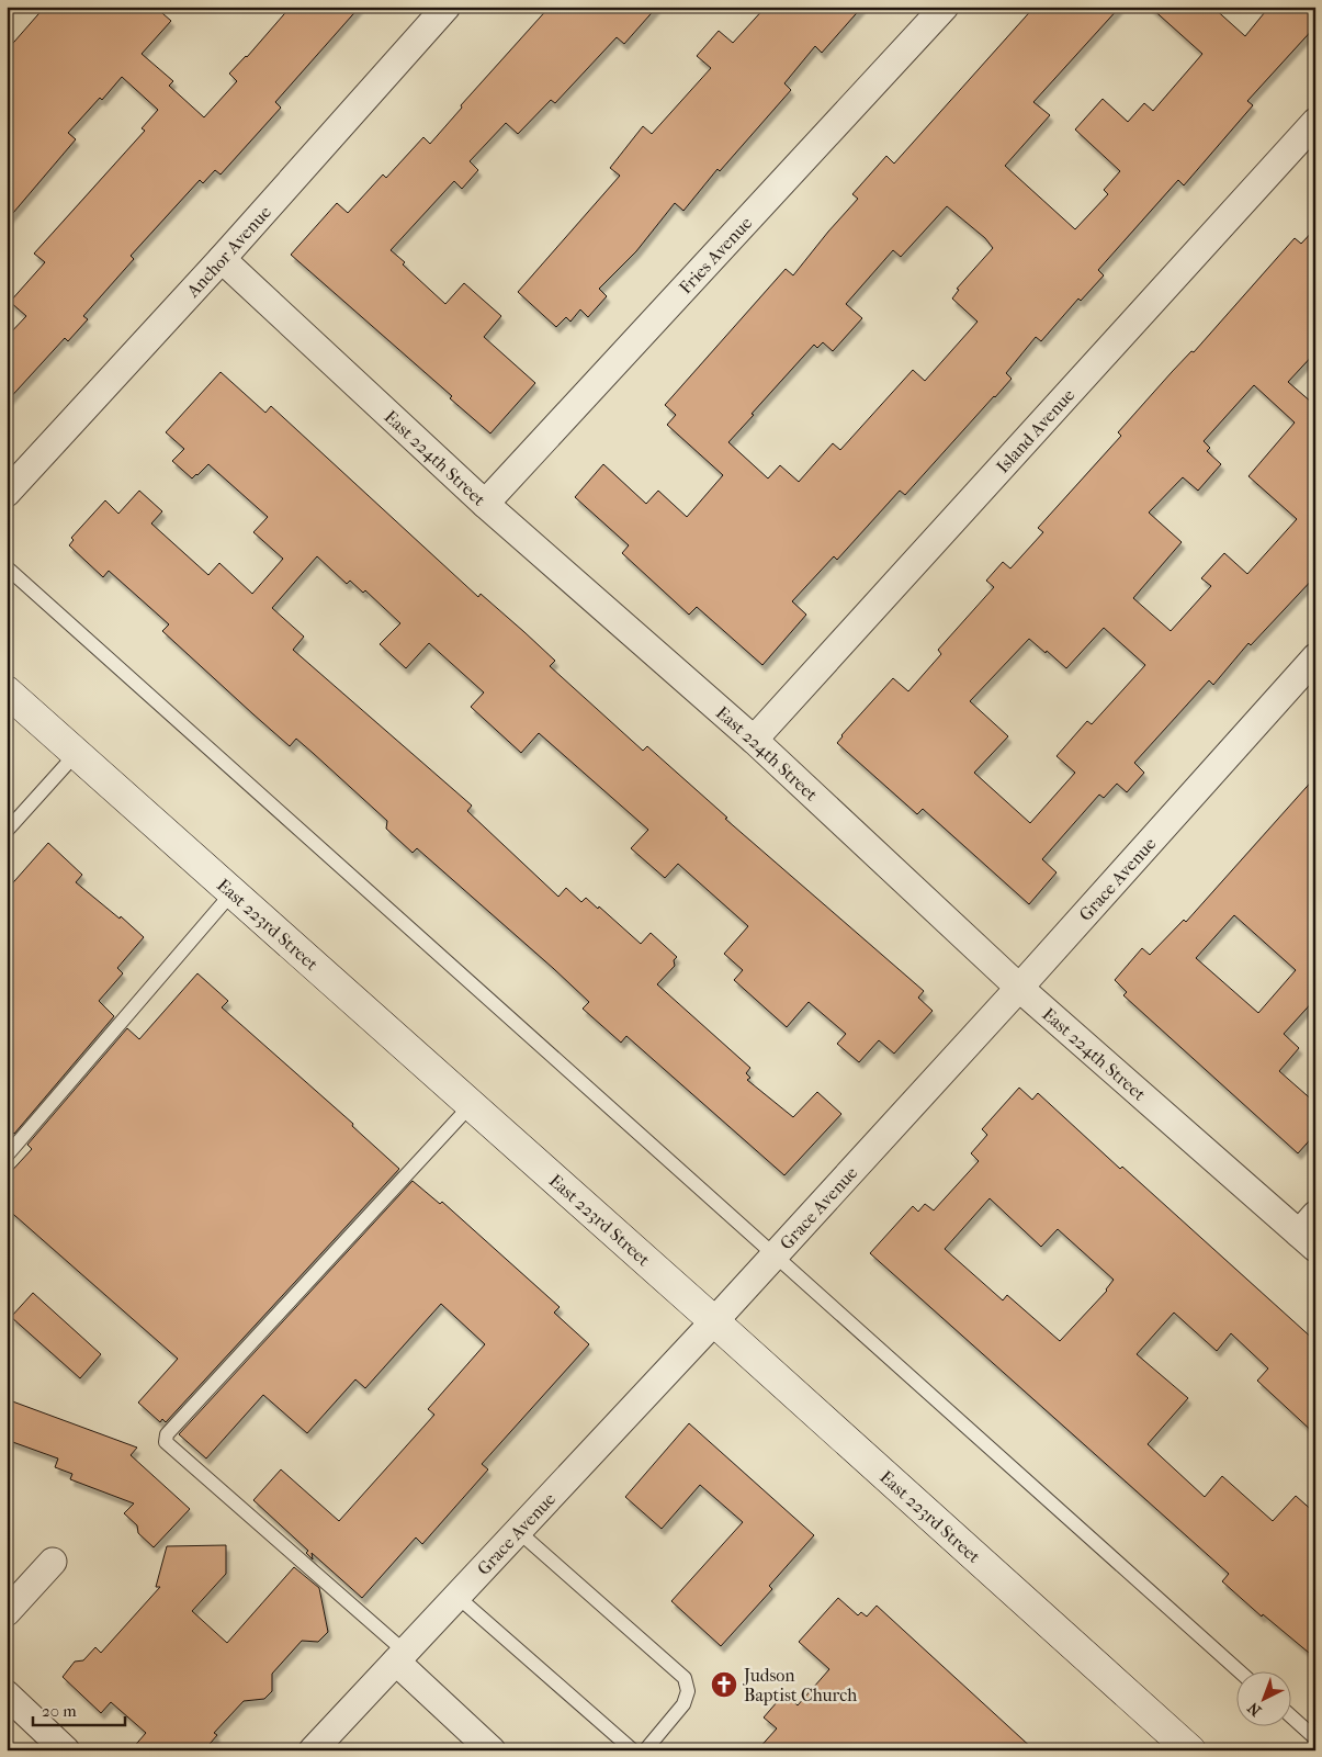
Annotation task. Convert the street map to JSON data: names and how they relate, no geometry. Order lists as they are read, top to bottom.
{
  "streets": {
    "main road": ["East 223rd Street"],
    "street": [
      "Anchor Avenue",
      "Fries Avenue",
      "Island Avenue",
      "East 224th Street",
      "Grace Avenue"
    ]
  },
  "crossings": [
    ["Anchor Avenue", "East 224th Street"],
    ["Fries Avenue", "East 224th Street"],
    ["Island Avenue", "East 224th Street"],
    ["East 224th Street", "Grace Avenue"],
    ["Grace Avenue", "East 223rd Street"]
  ],
  "places": {
    "church": ["Judson Baptist Church"]
  },
  "scale_bar": "20 m",
  "north": "bottom left"
}
